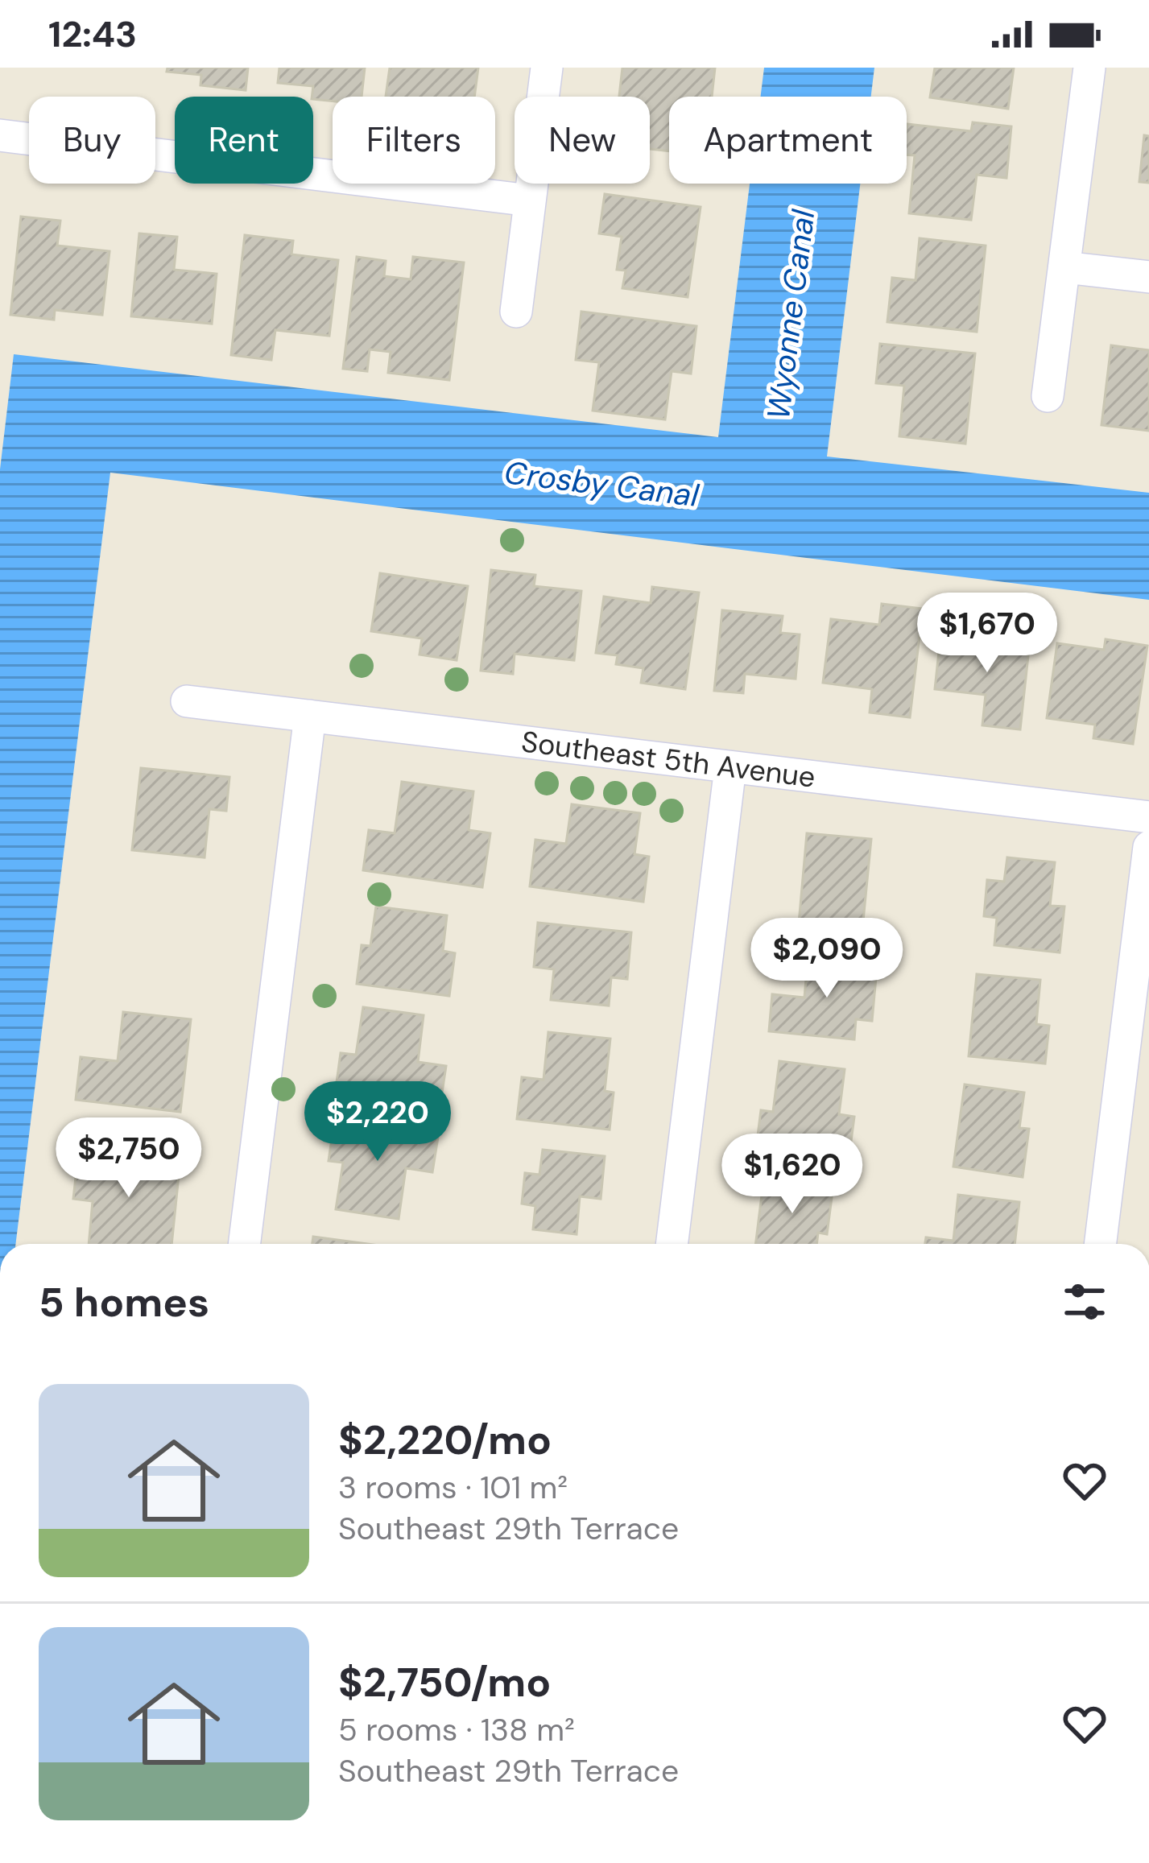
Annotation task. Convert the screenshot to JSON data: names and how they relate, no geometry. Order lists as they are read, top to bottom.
{
  "streets": {
    "street": ["Southeast 5th Avenue"]
  },
  "water": ["Wyonne Canal", "Crosby Canal"],
  "page": {
    "status": "12:43",
    "chip": [
      "Buy",
      "Rent",
      "Filters",
      "New",
      "Apartment"
    ],
    "price": [
      "$1,670",
      "$2,090",
      "$2,220",
      "$2,750",
      "$1,620"
    ],
    "heading": "5 homes",
    "list": [
      {
        "name": "$2,220/mo",
        "note": "3 rooms · 101 m² · Southeast 29th Terrace"
      },
      {
        "name": "$2,750/mo",
        "note": "5 rooms · 138 m² · Southeast 29th Terrace"
      }
    ]
  }
}
